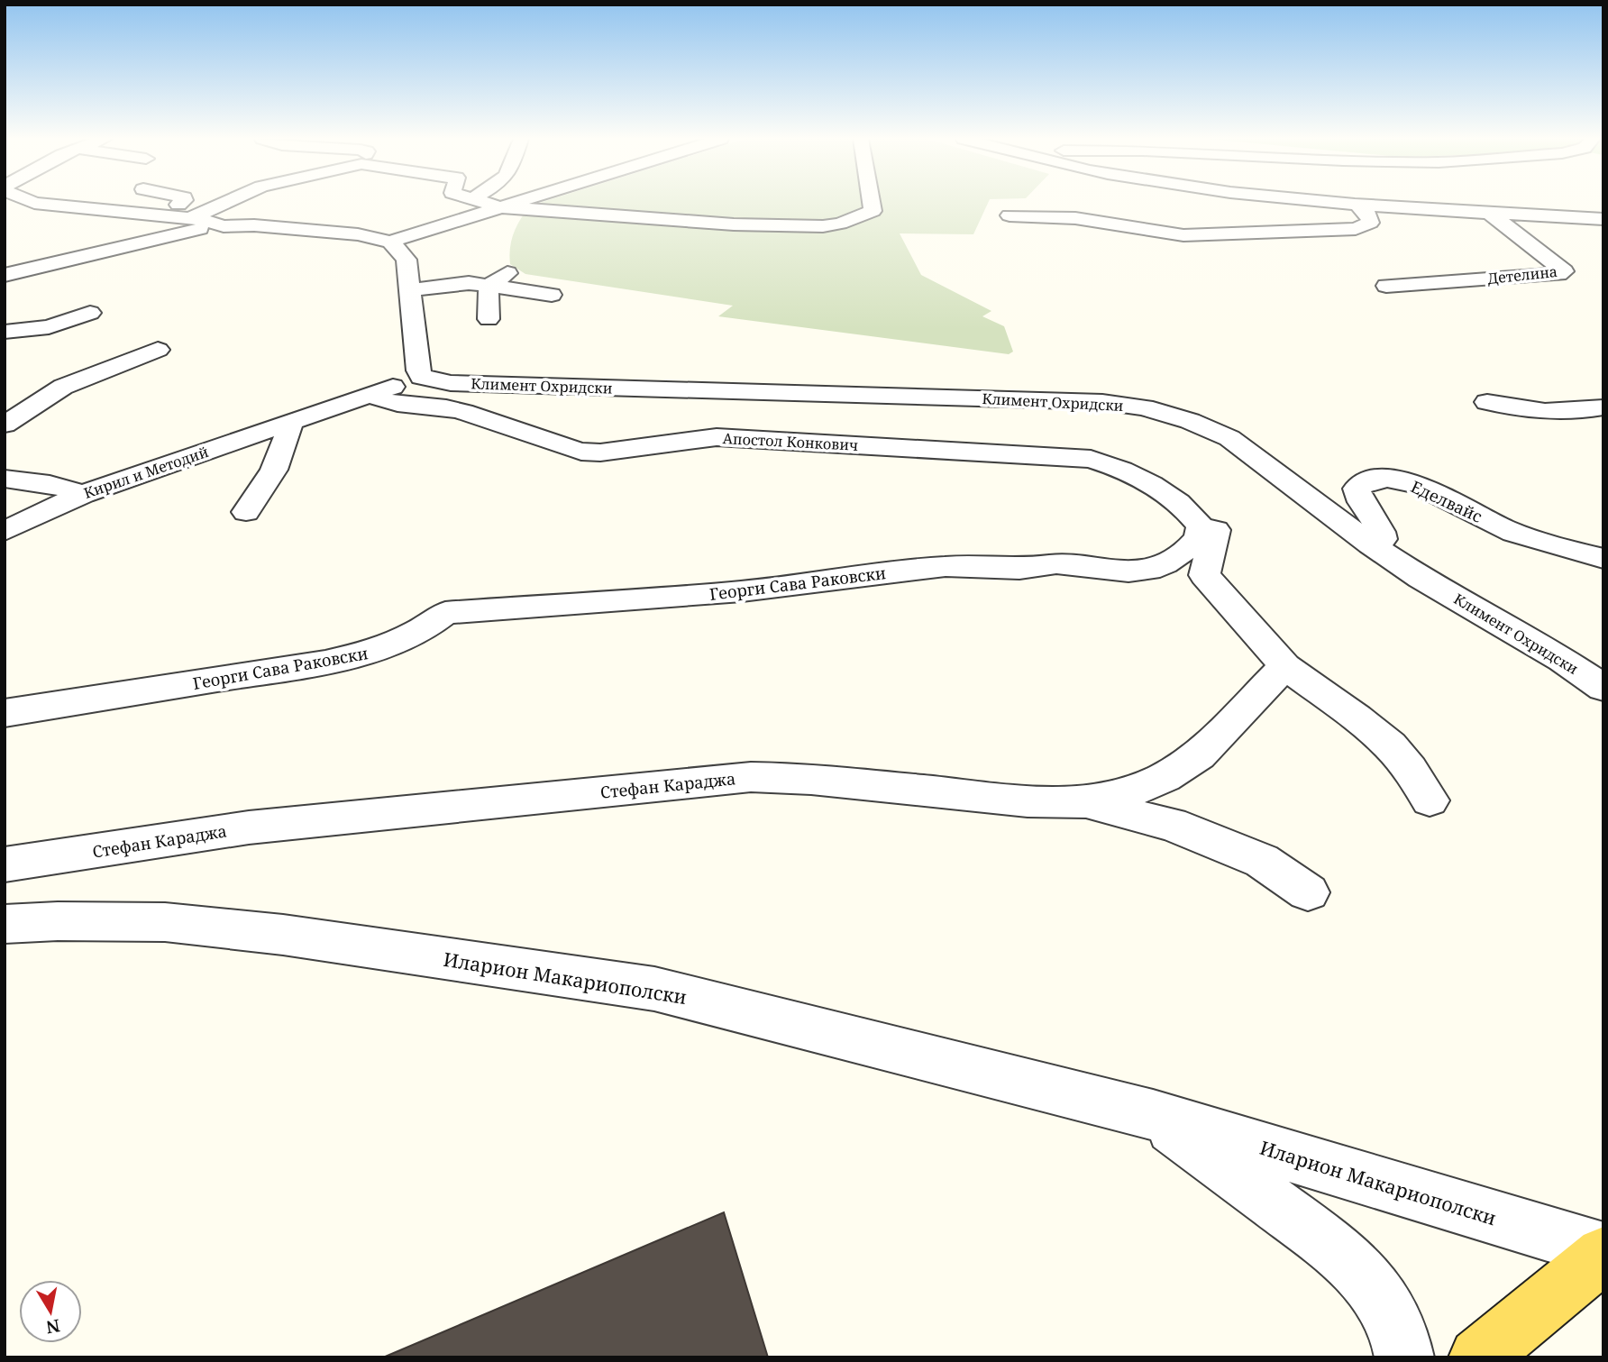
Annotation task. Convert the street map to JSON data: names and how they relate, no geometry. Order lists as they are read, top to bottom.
{
  "streets": {
    "street": [
      "Детелина",
      "Климент Охридски",
      "Апостол Конкович",
      "Кирил и Методий",
      "Еделвайс",
      "Георги Сава Раковски",
      "Стефан Караджа",
      "Иларион Макариополски"
    ]
  },
  "crossings": [
    ["Климент Охридски", "Кирил и Методий"],
    ["Климент Охридски", "Еделвайс"],
    ["Апостол Конкович", "Кирил и Методий"],
    ["Апостол Конкович", "Георги Сава Раковски"]
  ],
  "north": "bottom"
}
